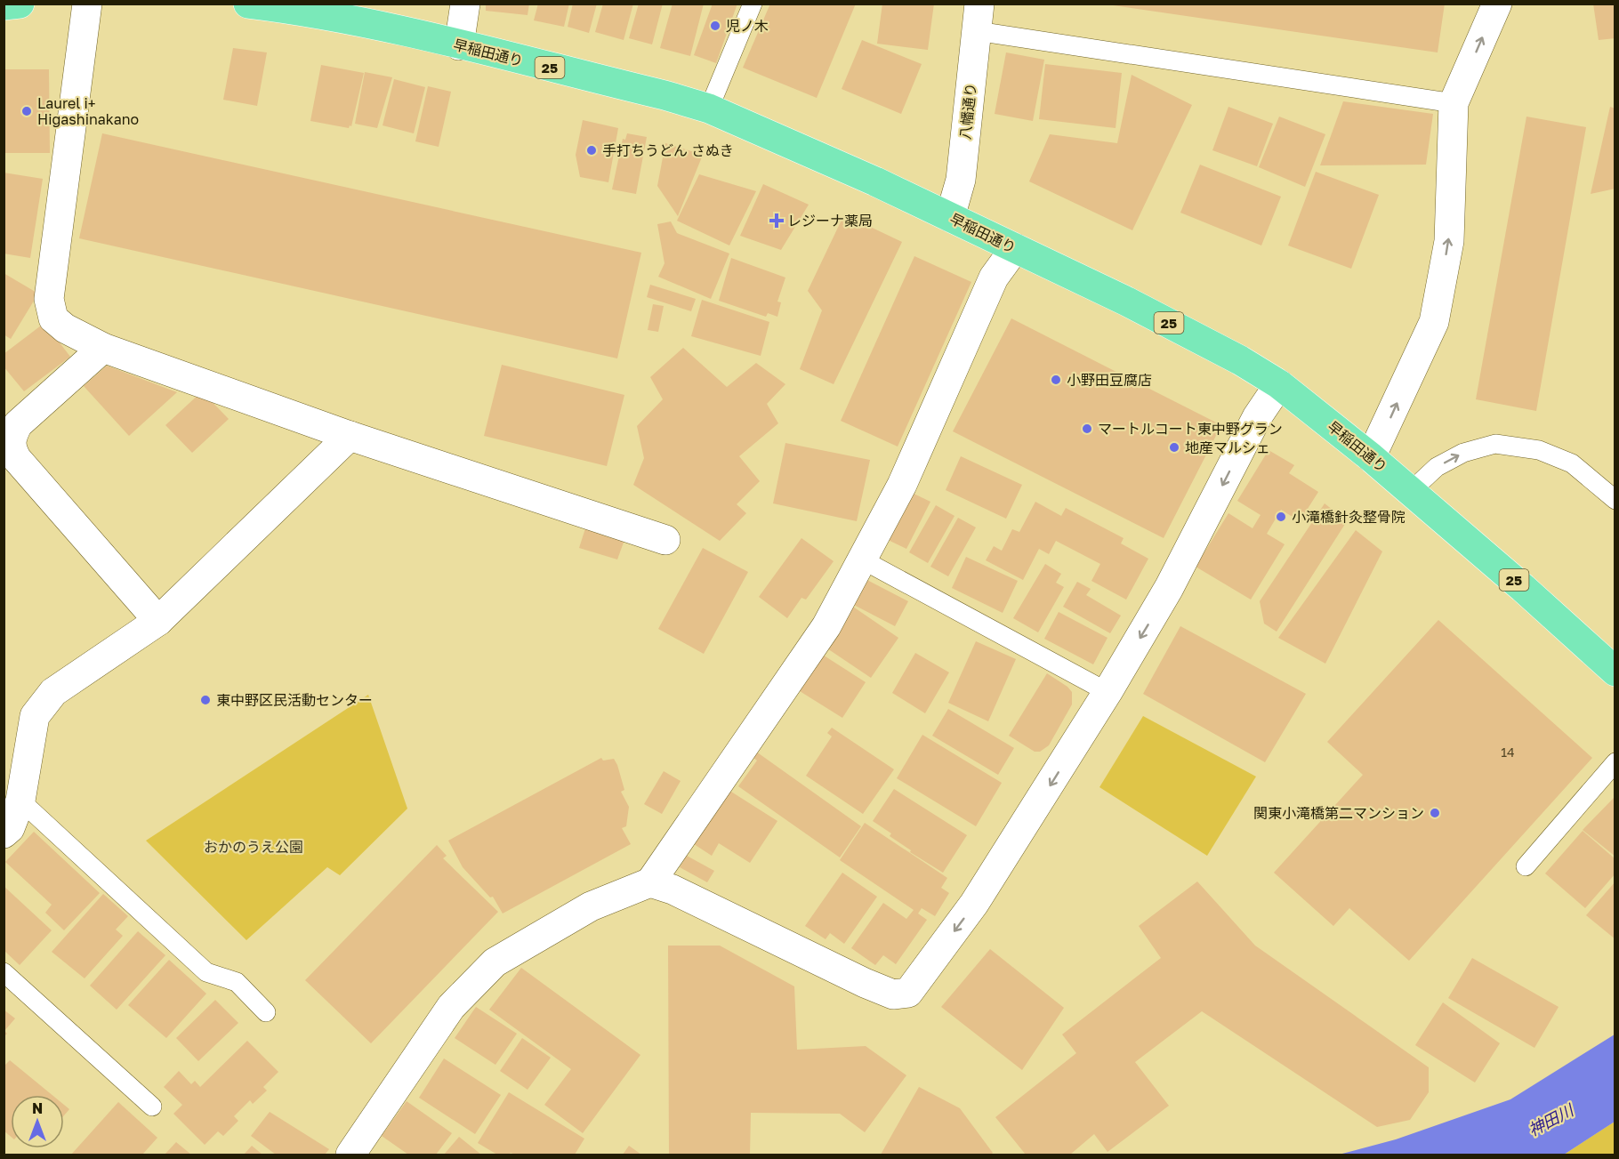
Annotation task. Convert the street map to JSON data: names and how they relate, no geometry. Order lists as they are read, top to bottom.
{
  "streets": {
    "main road": ["早稲田通り", "25"],
    "street": ["八幡通り"]
  },
  "crossings": [
    ["早稲田通り", "八幡通り"]
  ],
  "water": ["神田川"],
  "parks": ["おかのうえ公園"],
  "places": {
    "other": [
      "児ノ木",
      "Laurel i+ Higashinakano",
      "手打ちうどん さぬき",
      "小野田豆腐店",
      "マートルコート東中野グラン",
      "地産マルシェ",
      "小滝橋針灸整骨院",
      "東中野区民活動センター",
      "関東小滝橋第二マンション"
    ],
    "health": ["レジーナ薬局"]
  },
  "house_numbers": ["14"],
  "north": "top"
}
